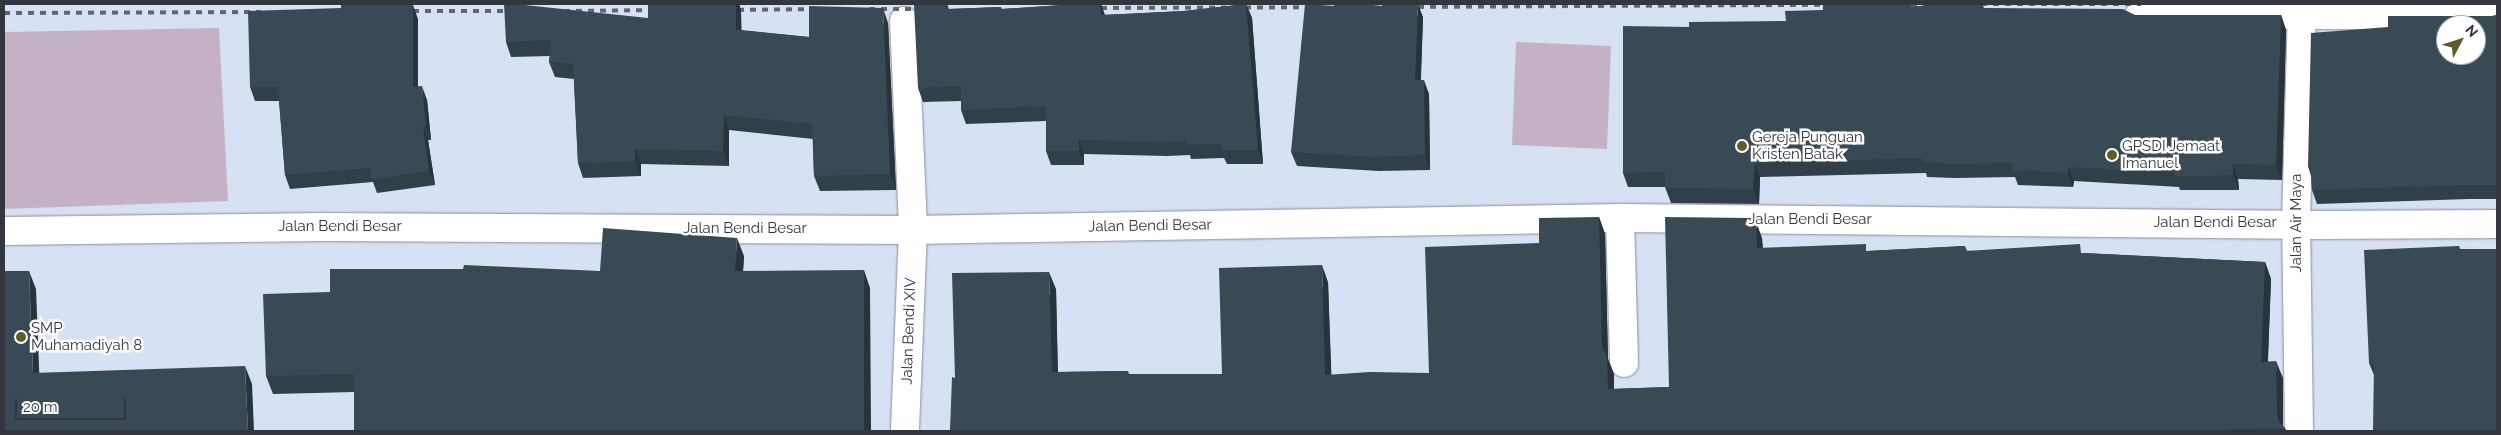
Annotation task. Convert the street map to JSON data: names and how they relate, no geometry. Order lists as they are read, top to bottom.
{
  "streets": {
    "street": ["Jalan Bendi Besar", "Jalan Air Maya", "Jalan Bendi XIV"]
  },
  "crossings": [
    ["Jalan Bendi Besar", "Jalan Air Maya"],
    ["Jalan Bendi Besar", "Jalan Bendi XIV"]
  ],
  "places": ["Gereja Punguan Kristen Batak", "GPSDI Jemaat Imanuel", "SMP Muhamadiyah 8"],
  "scale_bar": "20 m",
  "north": "top right"
}
